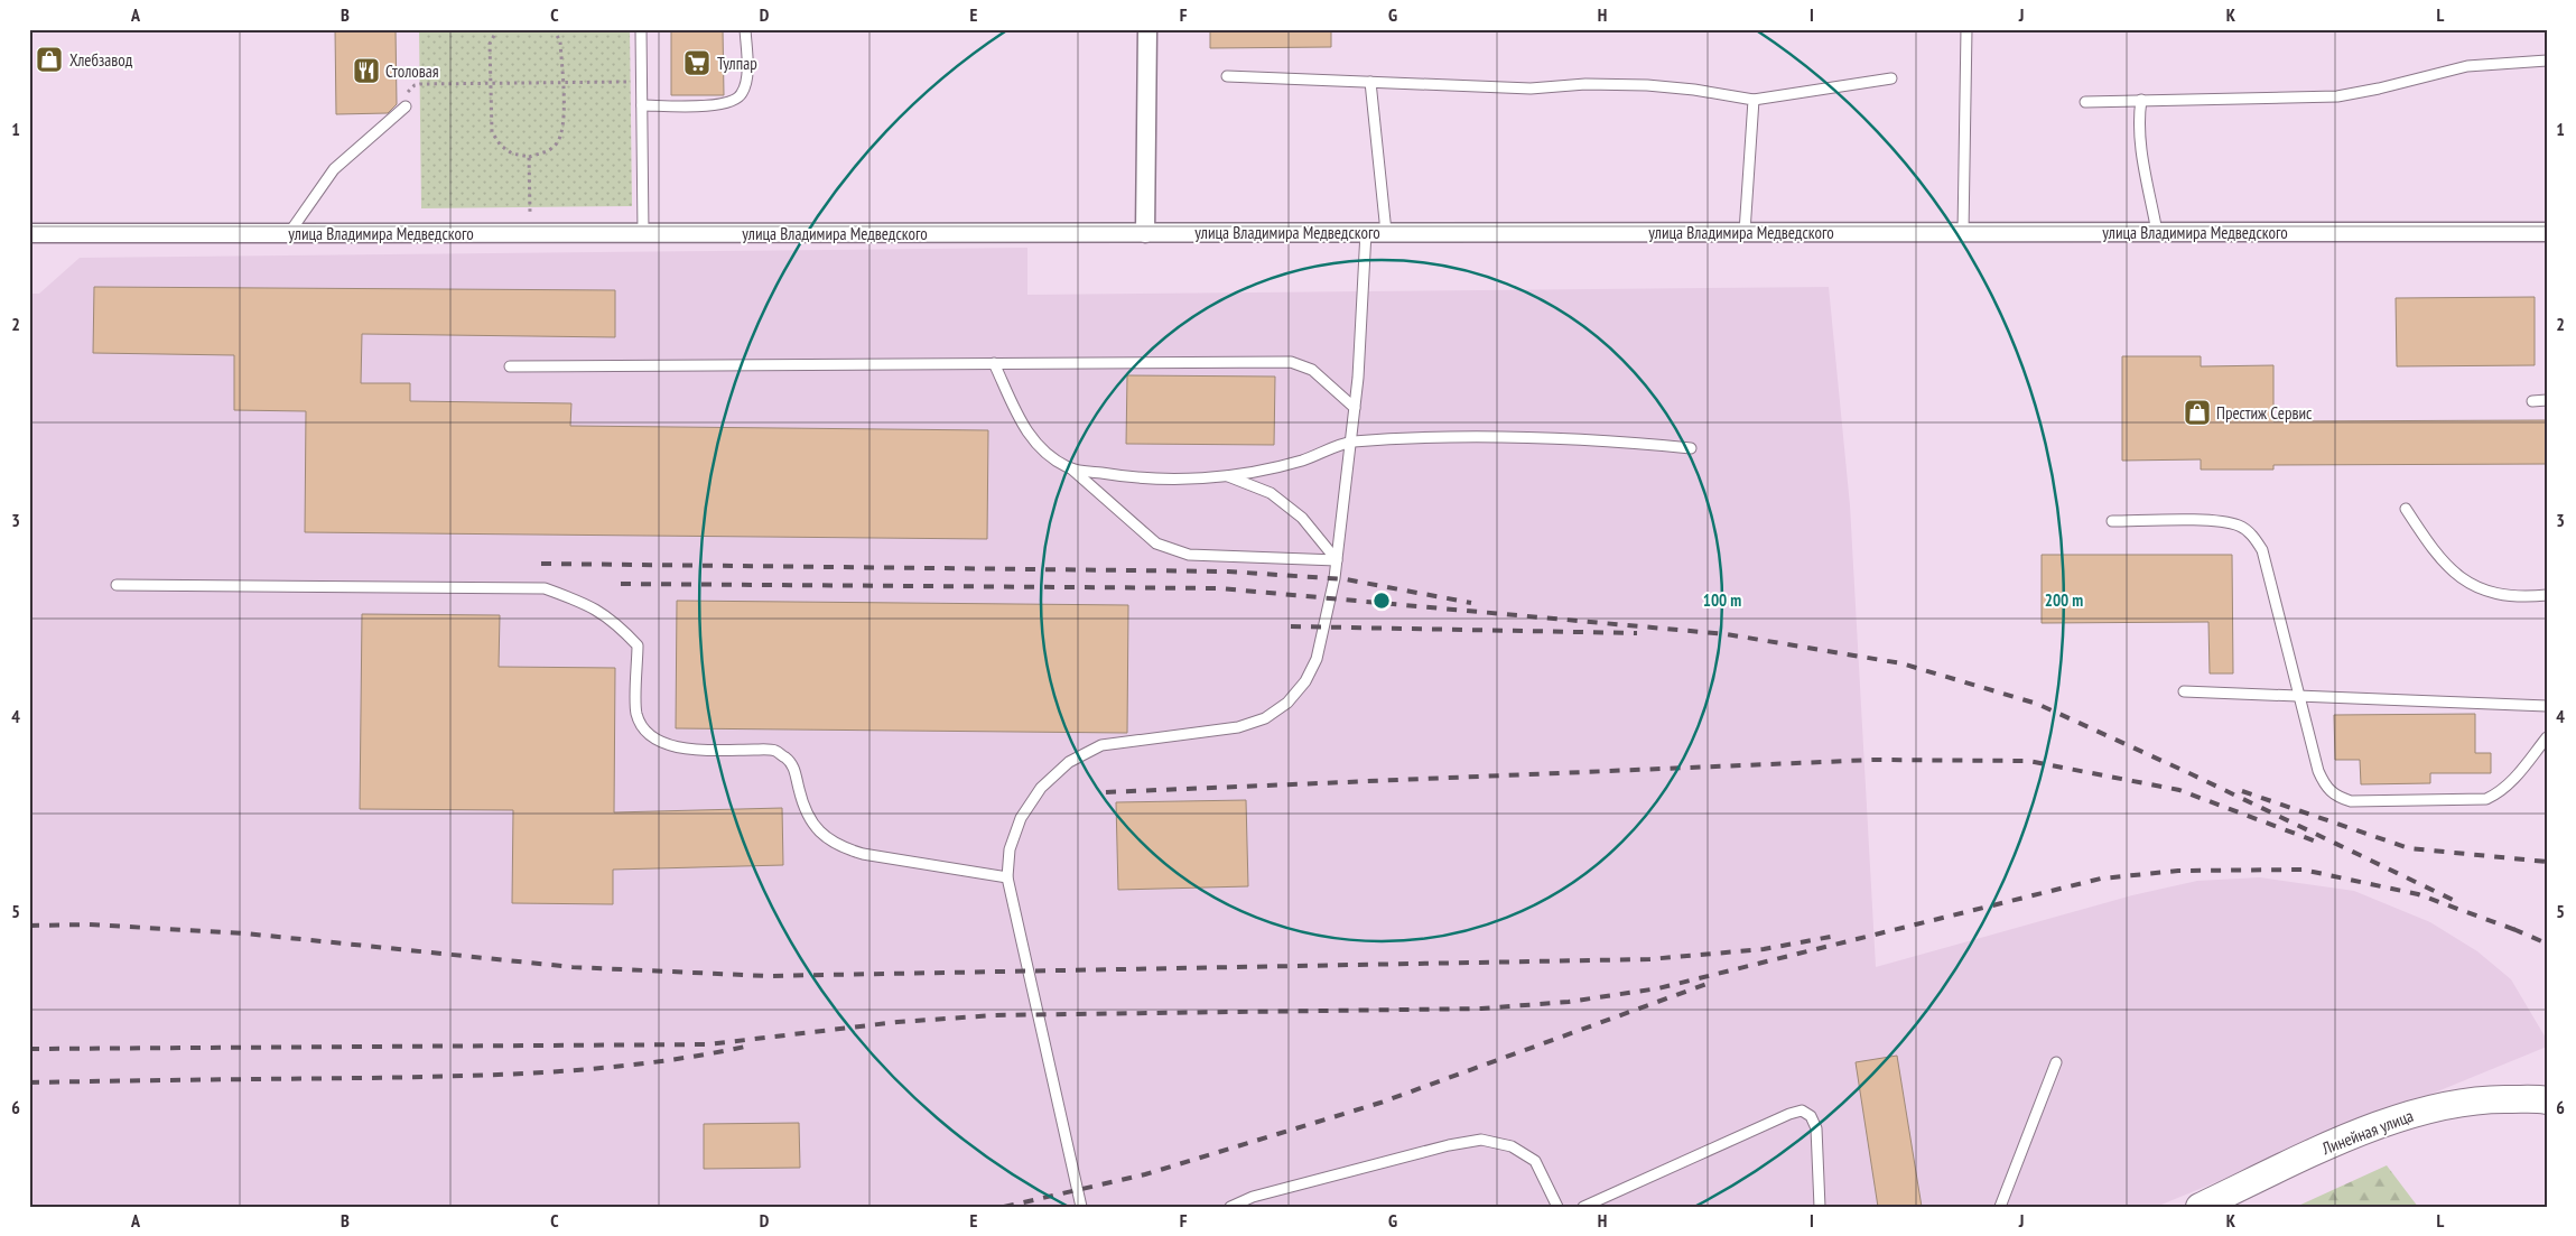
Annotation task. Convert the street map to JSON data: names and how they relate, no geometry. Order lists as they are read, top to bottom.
{
  "streets": {
    "street": ["улица Владимира Медведского", "Линейная улица"]
  },
  "places": {
    "shop": ["Хлебзавод", "Престиж Сервис"],
    "supermarket": ["Тулпар"],
    "restaurant": ["Столовая"]
  },
  "grid": {
    "columns": [
      "A",
      "B",
      "C",
      "D",
      "E",
      "F",
      "G",
      "H",
      "I",
      "J",
      "K",
      "L"
    ],
    "rows": [
      "1",
      "2",
      "3",
      "4",
      "5",
      "6"
    ]
  },
  "rings": ["100 m", "200 m"]
}
